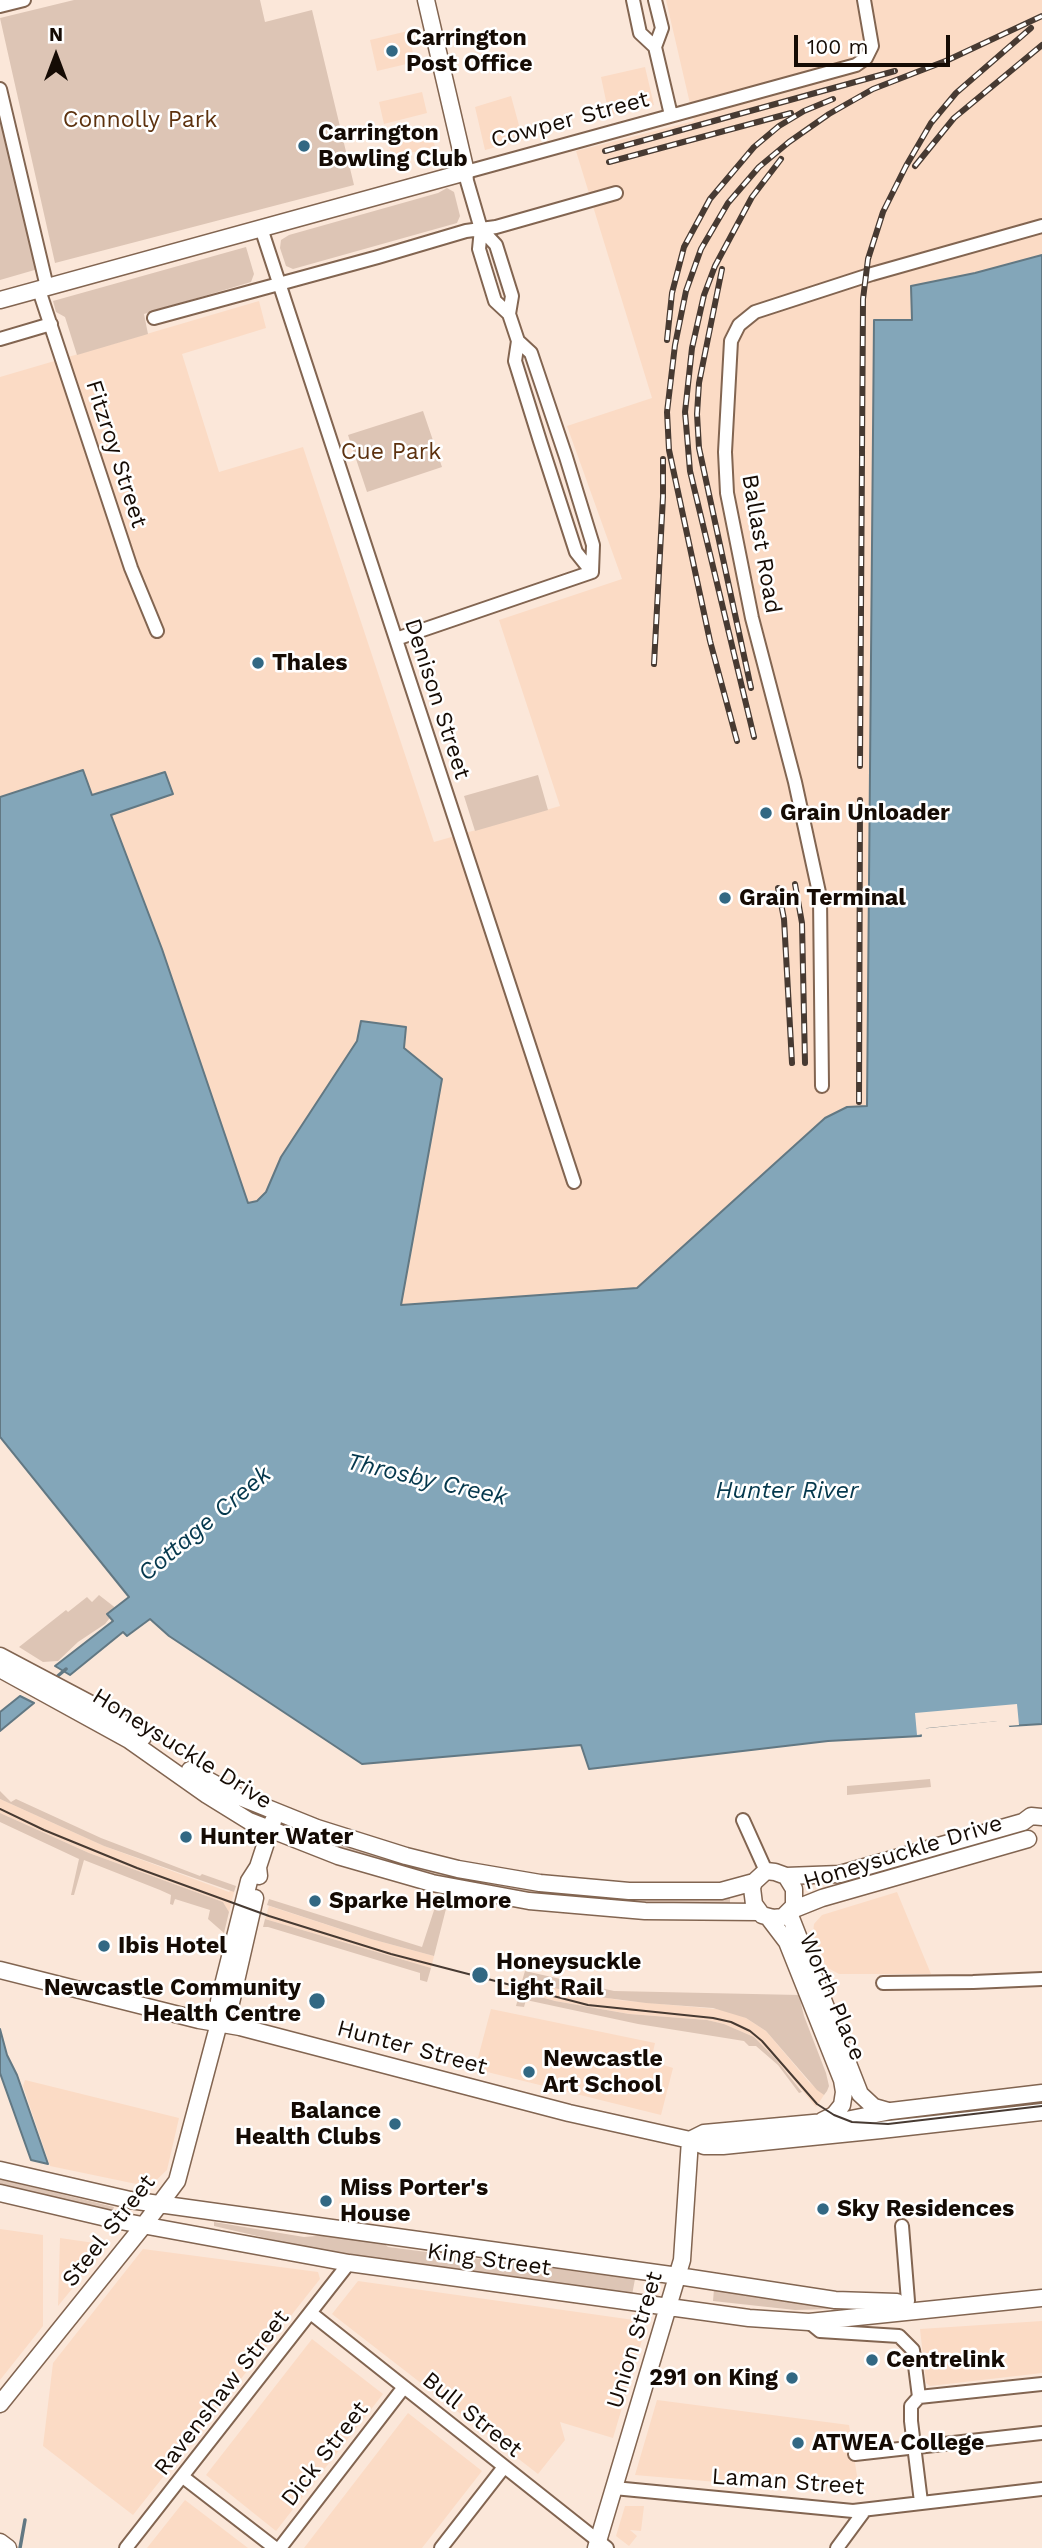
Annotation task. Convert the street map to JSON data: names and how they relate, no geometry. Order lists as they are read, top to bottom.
{
  "streets": {
    "main road": [
      "Cowper Street",
      "Honeysuckle Drive",
      "Worth Place",
      "Hunter Street",
      "Steel Street",
      "King Street",
      "Union Street"
    ],
    "street": [
      "Fitzroy Street",
      "Ballast Road",
      "Denison Street",
      "Ravenshaw Street",
      "Bull Street",
      "Dick Street",
      "Laman Street"
    ]
  },
  "crossings": [
    ["Cowper Street", "Fitzroy Street"],
    ["Cowper Street", "Denison Street"],
    ["Honeysuckle Drive", "Worth Place"],
    ["Honeysuckle Drive", "Steel Street"],
    ["Worth Place", "Hunter Street"],
    ["Hunter Street", "Steel Street"],
    ["Hunter Street", "Union Street"],
    ["Steel Street", "King Street"],
    ["King Street", "Union Street"],
    ["King Street", "Ravenshaw Street"],
    ["Union Street", "Bull Street"],
    ["Union Street", "Laman Street"],
    ["Ravenshaw Street", "Bull Street"],
    ["Bull Street", "Dick Street"]
  ],
  "water": ["Throsby Creek", "Hunter River", "Cottage Creek"],
  "parks": ["Connolly Park", "Cue Park"],
  "places": [
    "Carrington Post Office",
    "Carrington Bowling Club",
    "Thales",
    "Grain Unloader",
    "Grain Terminal",
    "Hunter Water",
    "Sparke Helmore",
    "Ibis Hotel",
    "Honeysuckle Light Rail",
    "Newcastle Community Health Centre",
    "Newcastle Art School",
    "Balance Health Clubs",
    "Miss Porter's House",
    "Sky Residences",
    "Centrelink",
    "291 on King",
    "ATWEA College"
  ],
  "scale_bar": "100 m",
  "north": "top"
}
